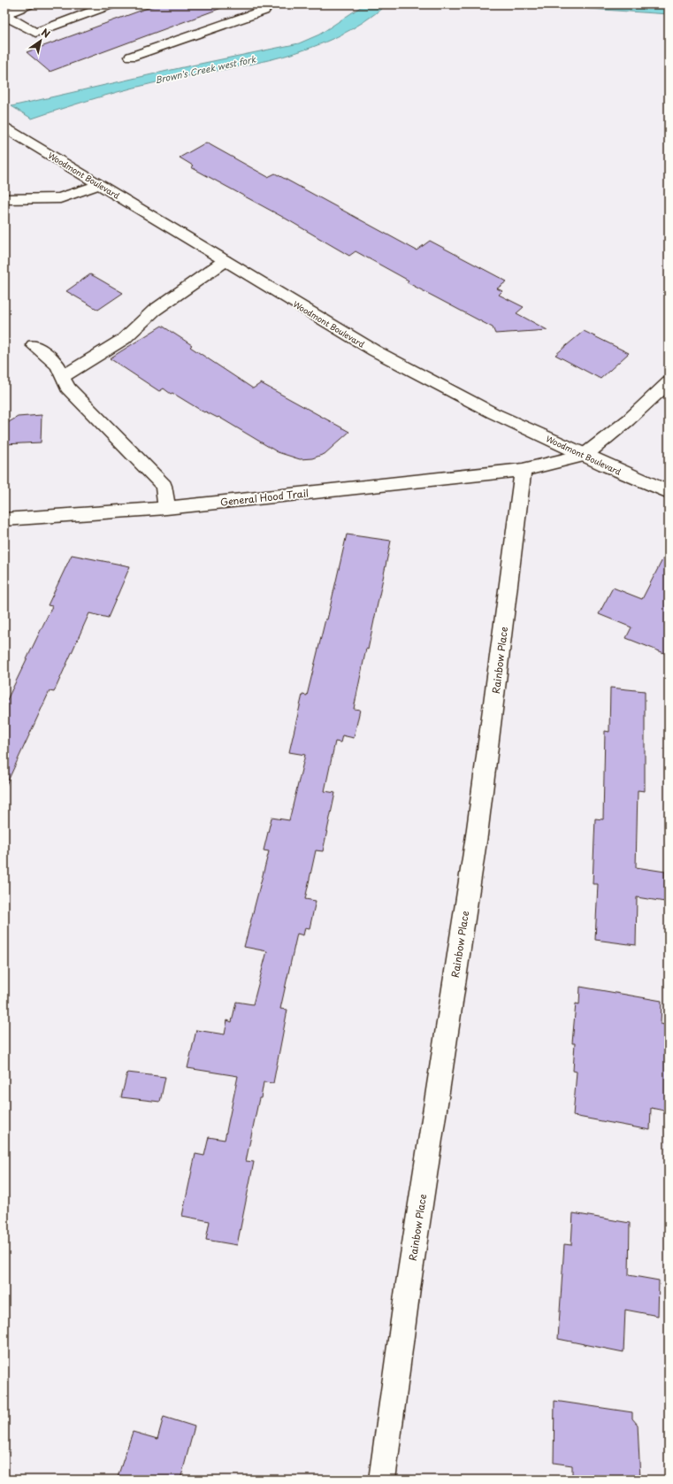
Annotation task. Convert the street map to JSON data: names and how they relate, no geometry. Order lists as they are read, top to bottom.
{
  "streets": {
    "street": ["Woodmont Boulevard", "General Hood Trail", "Rainbow Place"]
  },
  "crossings": [
    ["General Hood Trail", "Rainbow Place"]
  ],
  "water": ["Brown's Creek west fork"],
  "north": "top right"
}
